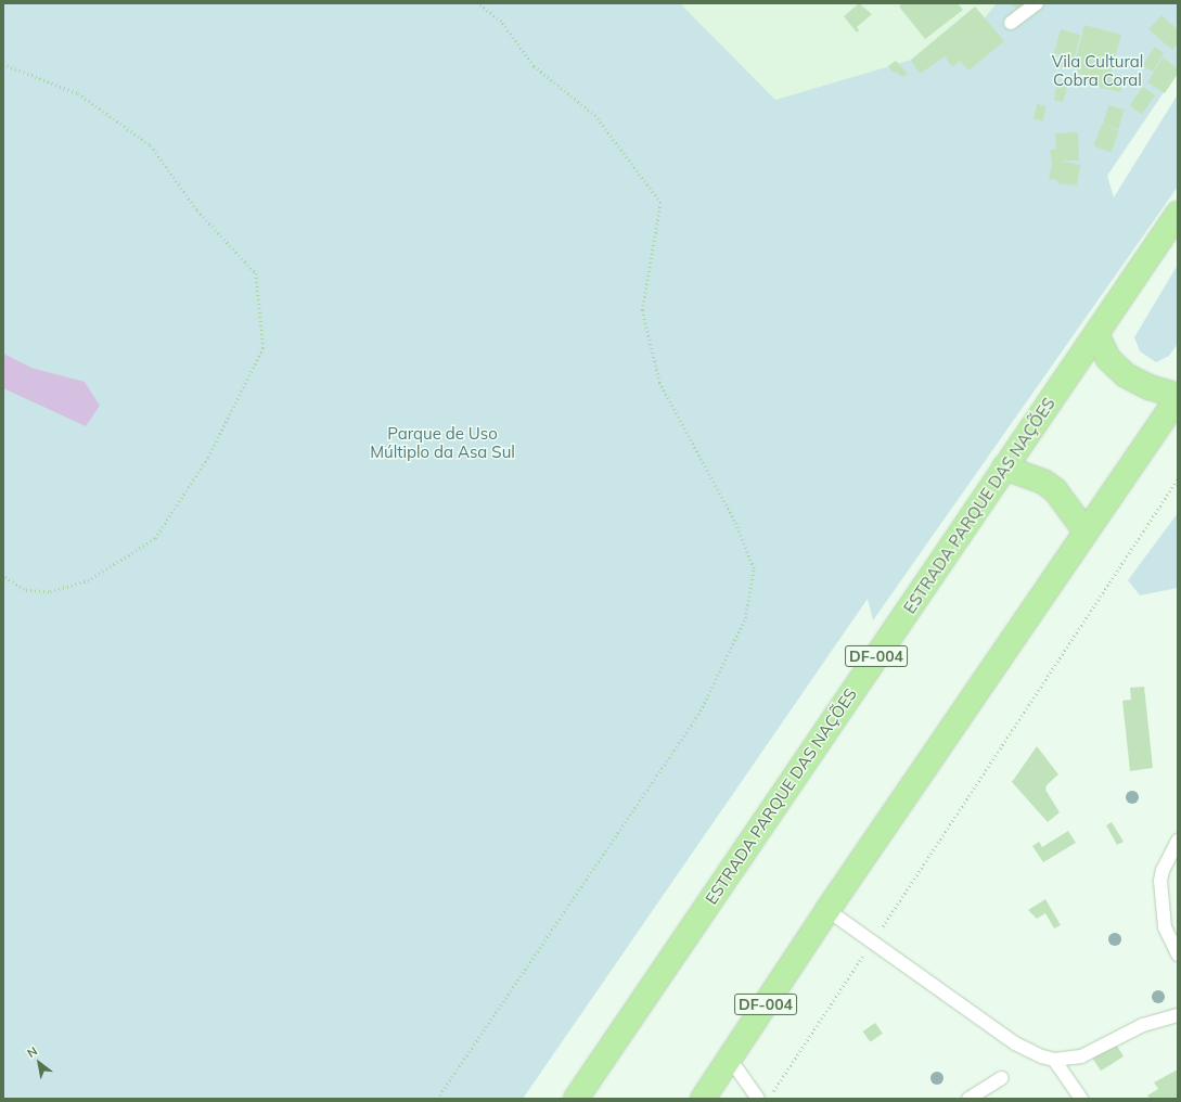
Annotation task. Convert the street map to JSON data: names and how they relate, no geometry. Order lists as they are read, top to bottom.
{
  "streets": {
    "highway": ["ESTRADA PARQUE DAS NAÇÕES", "DF-004"]
  },
  "parks": ["Vila Cultural Cobra Coral", "Parque de Uso Múltiplo da Asa Sul"],
  "north": "top left"
}
